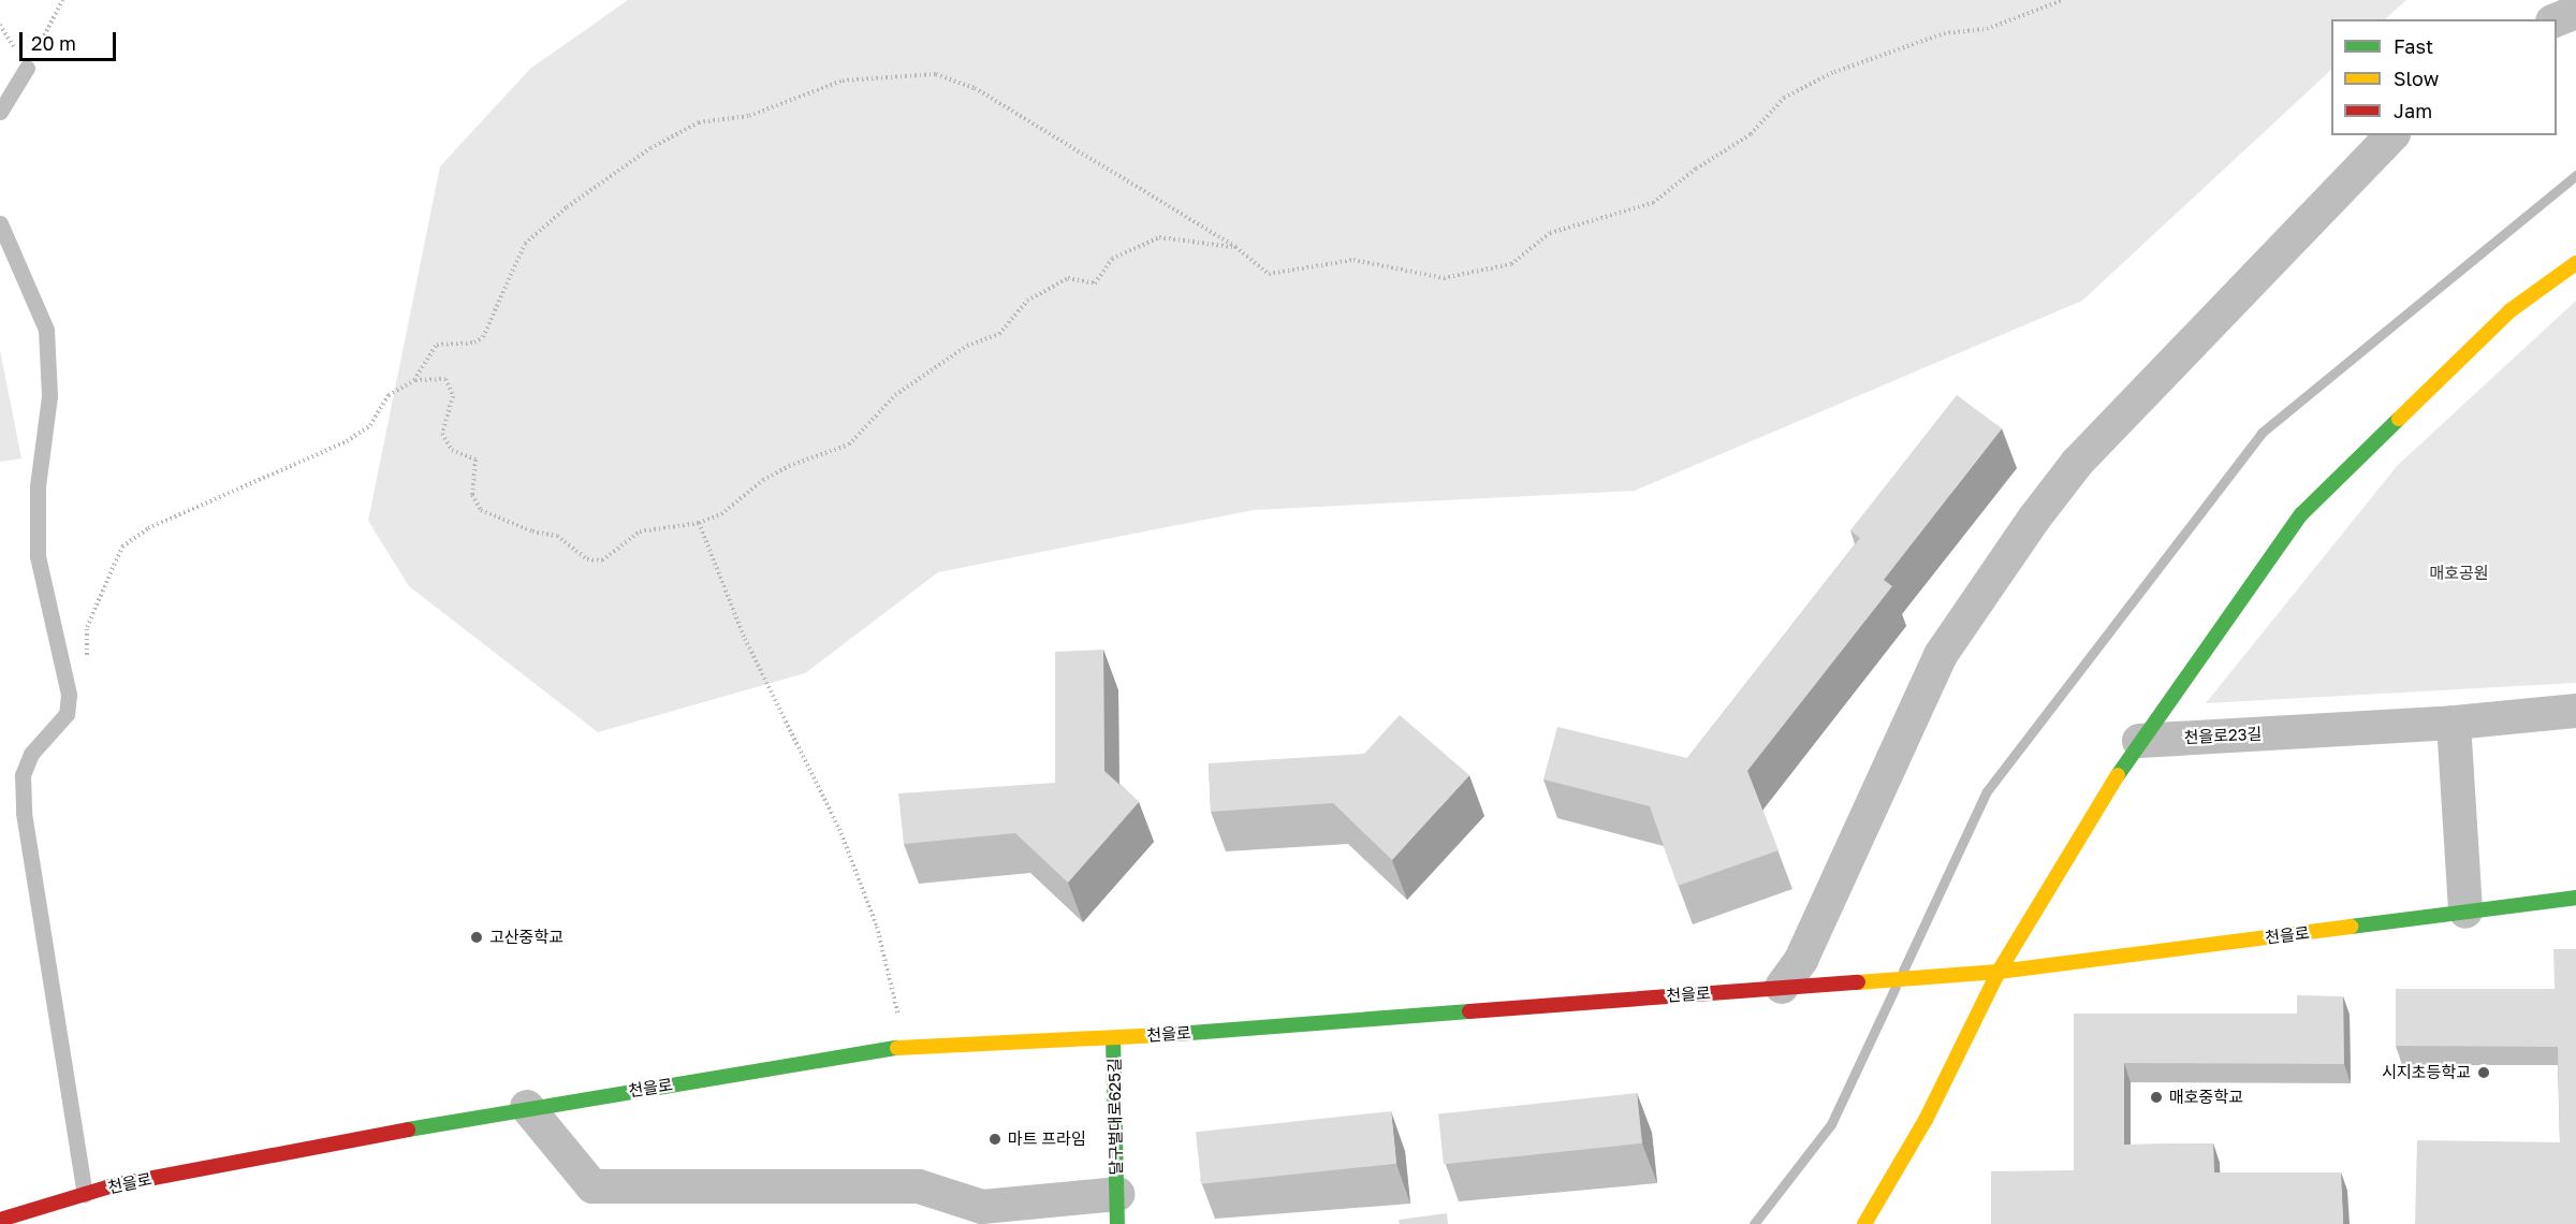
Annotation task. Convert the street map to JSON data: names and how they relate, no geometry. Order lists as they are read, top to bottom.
{
  "streets": {
    "street": ["천을로23길", "천을로", "달구벌대로625길"]
  },
  "crossings": [
    ["천을로", "달구벌대로625길"]
  ],
  "parks": ["매호공원"],
  "places": [
    "고산중학교",
    "시지초등학교",
    "매호중학교",
    "마트 프라임"
  ],
  "legend": ["Fast", "Slow", "Jam"],
  "scale_bar": "20 m"
}
